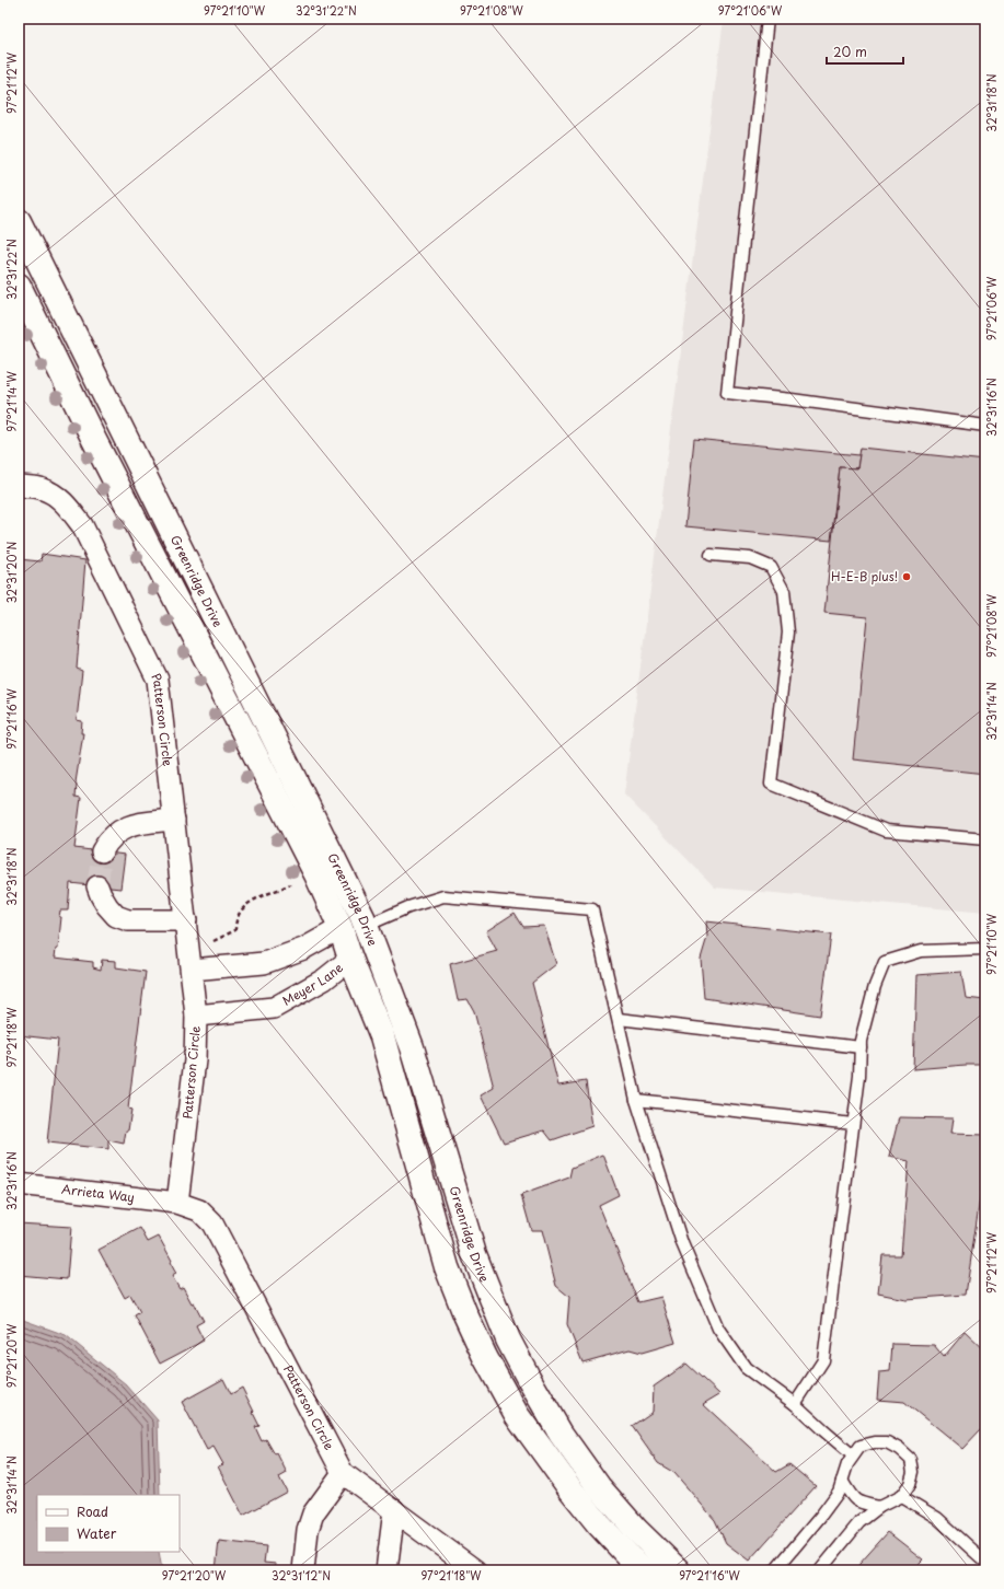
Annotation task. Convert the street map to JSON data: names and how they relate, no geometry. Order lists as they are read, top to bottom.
{
  "streets": {
    "street": [
      "Greenridge Drive",
      "Patterson Circle",
      "Meyer Lane",
      "Arrieta Way"
    ]
  },
  "crossings": [
    ["Greenridge Drive", "Meyer Lane"],
    ["Patterson Circle", "Meyer Lane"],
    ["Patterson Circle", "Arrieta Way"]
  ],
  "places": ["H-E-B plus!"],
  "legend": ["Road", "Water"],
  "scale_bar": "20 m",
  "coordinates": [
    "97°21'10\"W",
    "32°31'22\"N",
    "97°21'08\"W",
    "97°21'06\"W",
    "97°21'12\"W",
    "32°31'18\"N",
    "97°21'14\"W",
    "32°31'16\"N",
    "32°31'20\"N",
    "32°31'14\"N",
    "97°21'16\"W",
    "97°21'18\"W",
    "97°21'20\"W",
    "32°31'12\"N"
  ]
}
